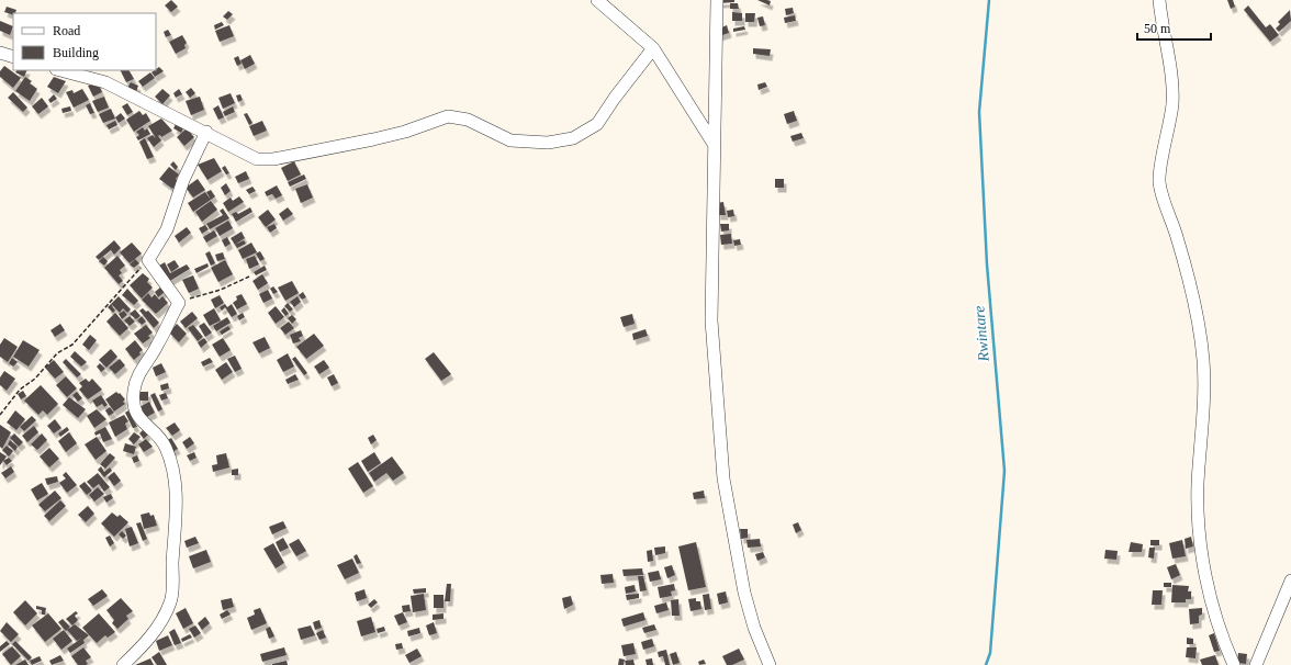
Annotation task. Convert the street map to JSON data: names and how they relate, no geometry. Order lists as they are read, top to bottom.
{
  "water": ["Rwintare"],
  "legend": ["Road", "Building"],
  "scale_bar": "50 m"
}
